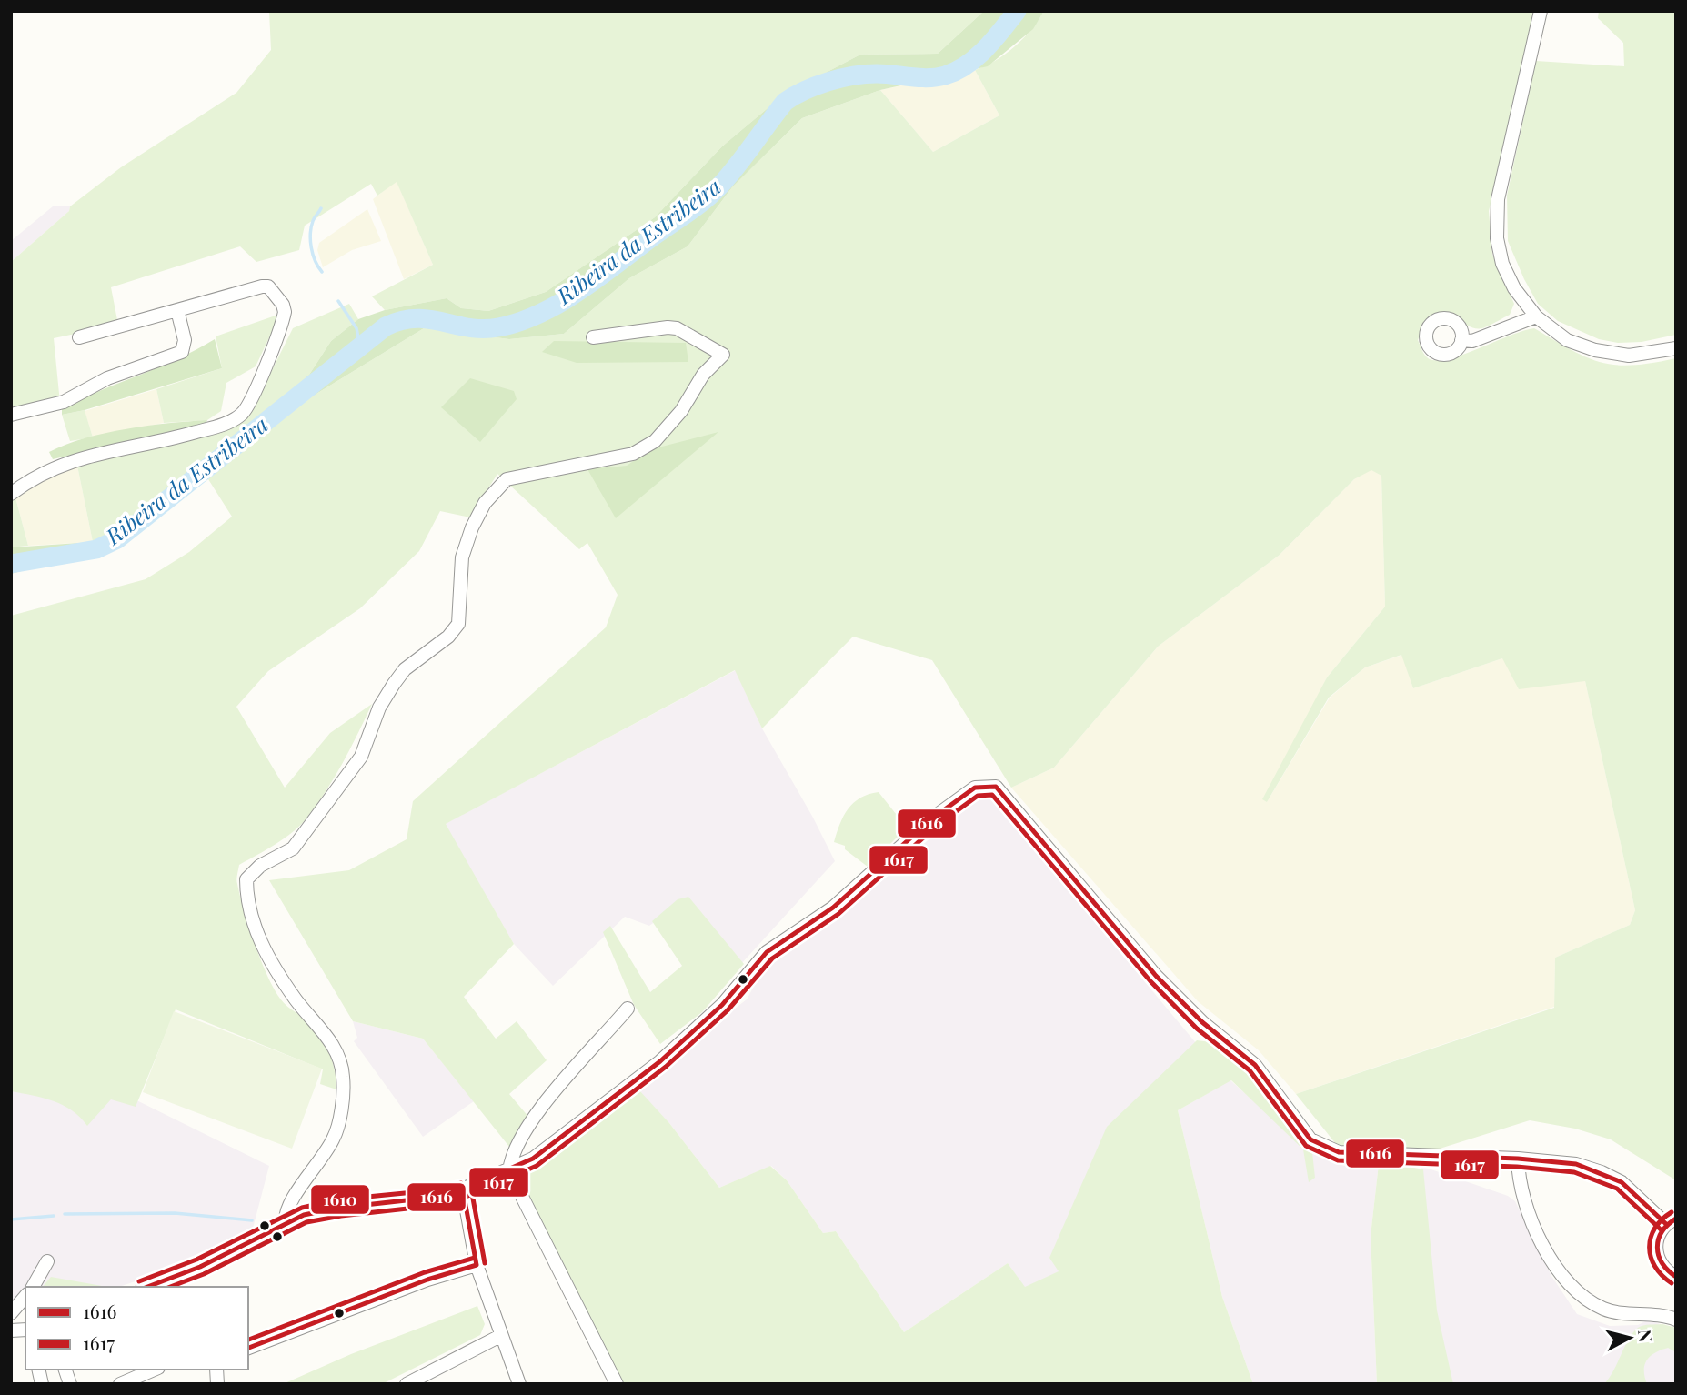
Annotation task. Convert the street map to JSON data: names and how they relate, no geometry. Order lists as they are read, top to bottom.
{
  "water": ["Ribeira da Estribeira"],
  "lines": ["transit line 1616", "transit line 1617", "transit line 1610"],
  "legend": ["1616", "1617"],
  "north": "right"
}
